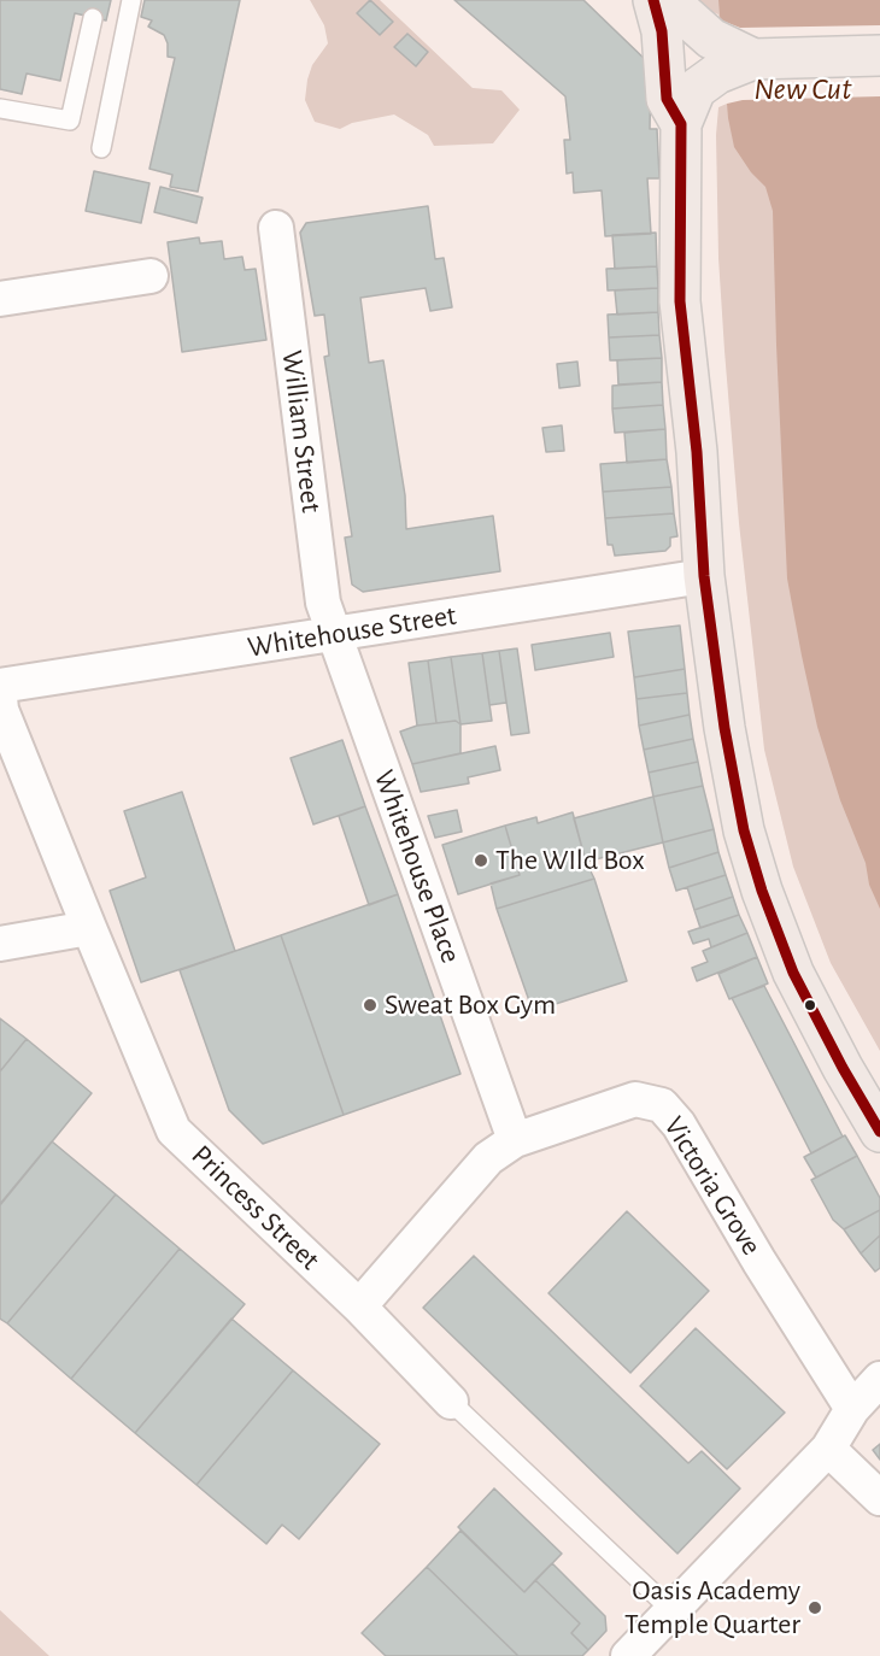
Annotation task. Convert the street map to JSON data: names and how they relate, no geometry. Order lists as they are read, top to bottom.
{
  "streets": {
    "street": [
      "William Street",
      "Whitehouse Street",
      "Whitehouse Place",
      "Victoria Grove",
      "Princess Street"
    ]
  },
  "crossings": [
    ["William Street", "Whitehouse Street"],
    ["William Street", "Whitehouse Place"],
    ["Whitehouse Street", "Whitehouse Place"],
    ["Whitehouse Place", "Victoria Grove"],
    ["Victoria Grove", "Princess Street"]
  ],
  "water": ["New Cut"],
  "places": ["The WIld Box", "Sweat Box Gym", "Oasis Academy Temple Quarter"]
}
